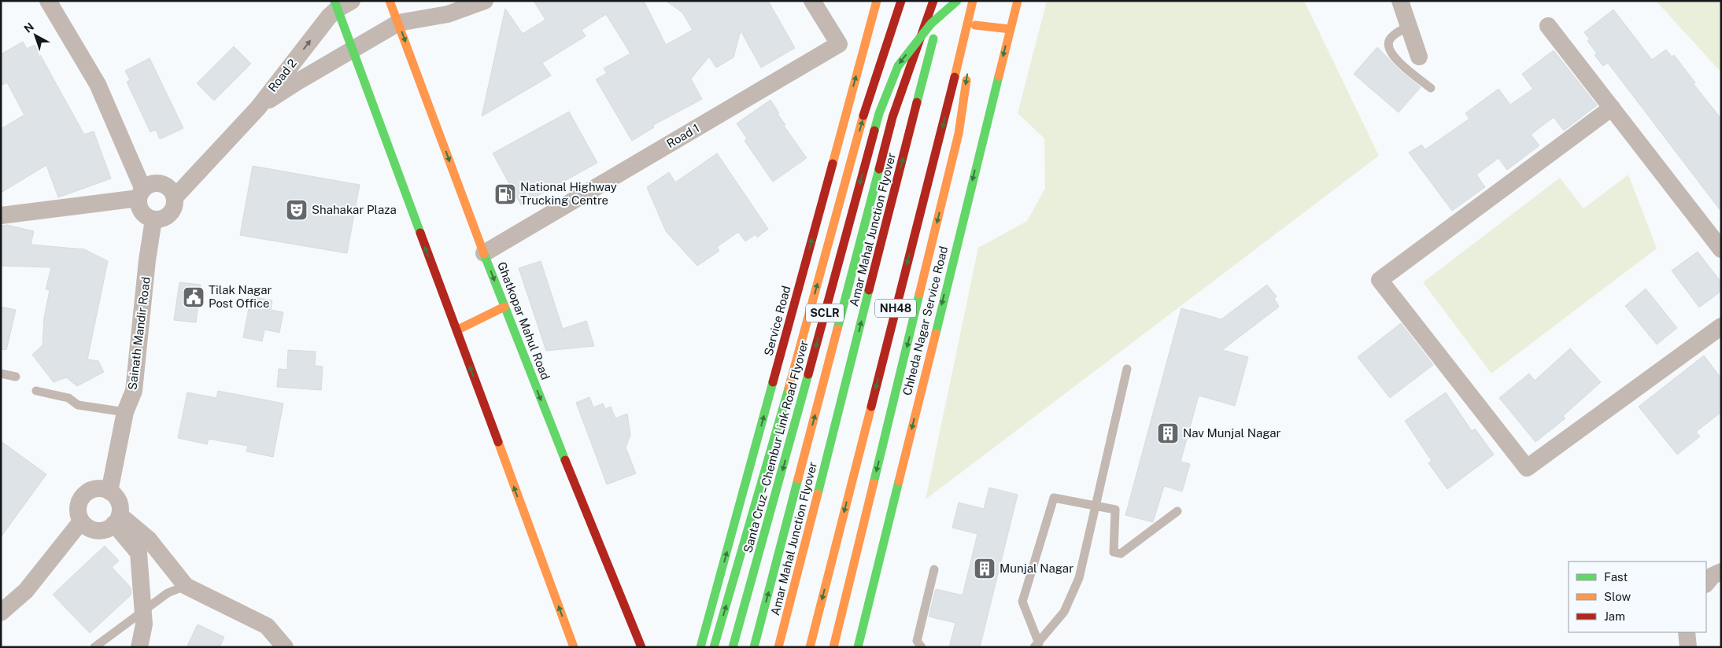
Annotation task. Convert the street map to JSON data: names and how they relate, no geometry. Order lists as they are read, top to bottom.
{
  "streets": {
    "main road": [
      "Amar Mahal Junction Flyover",
      "NH48",
      "SCLR",
      "Ghatkopar Mahul Road",
      "Service Road",
      "Chheda Nagar Service Road",
      "Santa Cruz – Chembur Link Road Flyover"
    ],
    "street": ["Road 2", "Road 1", "Sainath Mandir Road"]
  },
  "crossings": [
    ["Road 2", "Sainath Mandir Road"],
    ["Road 1", "Ghatkopar Mahul Road"]
  ],
  "places": {
    "fuel station": ["National Highway Trucking Centre"],
    "theatre": ["Shahakar Plaza"],
    "public building": ["Tilak Nagar Post Office"],
    "building": ["Nav Munjal Nagar", "Munjal Nagar"]
  },
  "legend": ["Fast", "Slow", "Jam"],
  "north": "top left"
}
